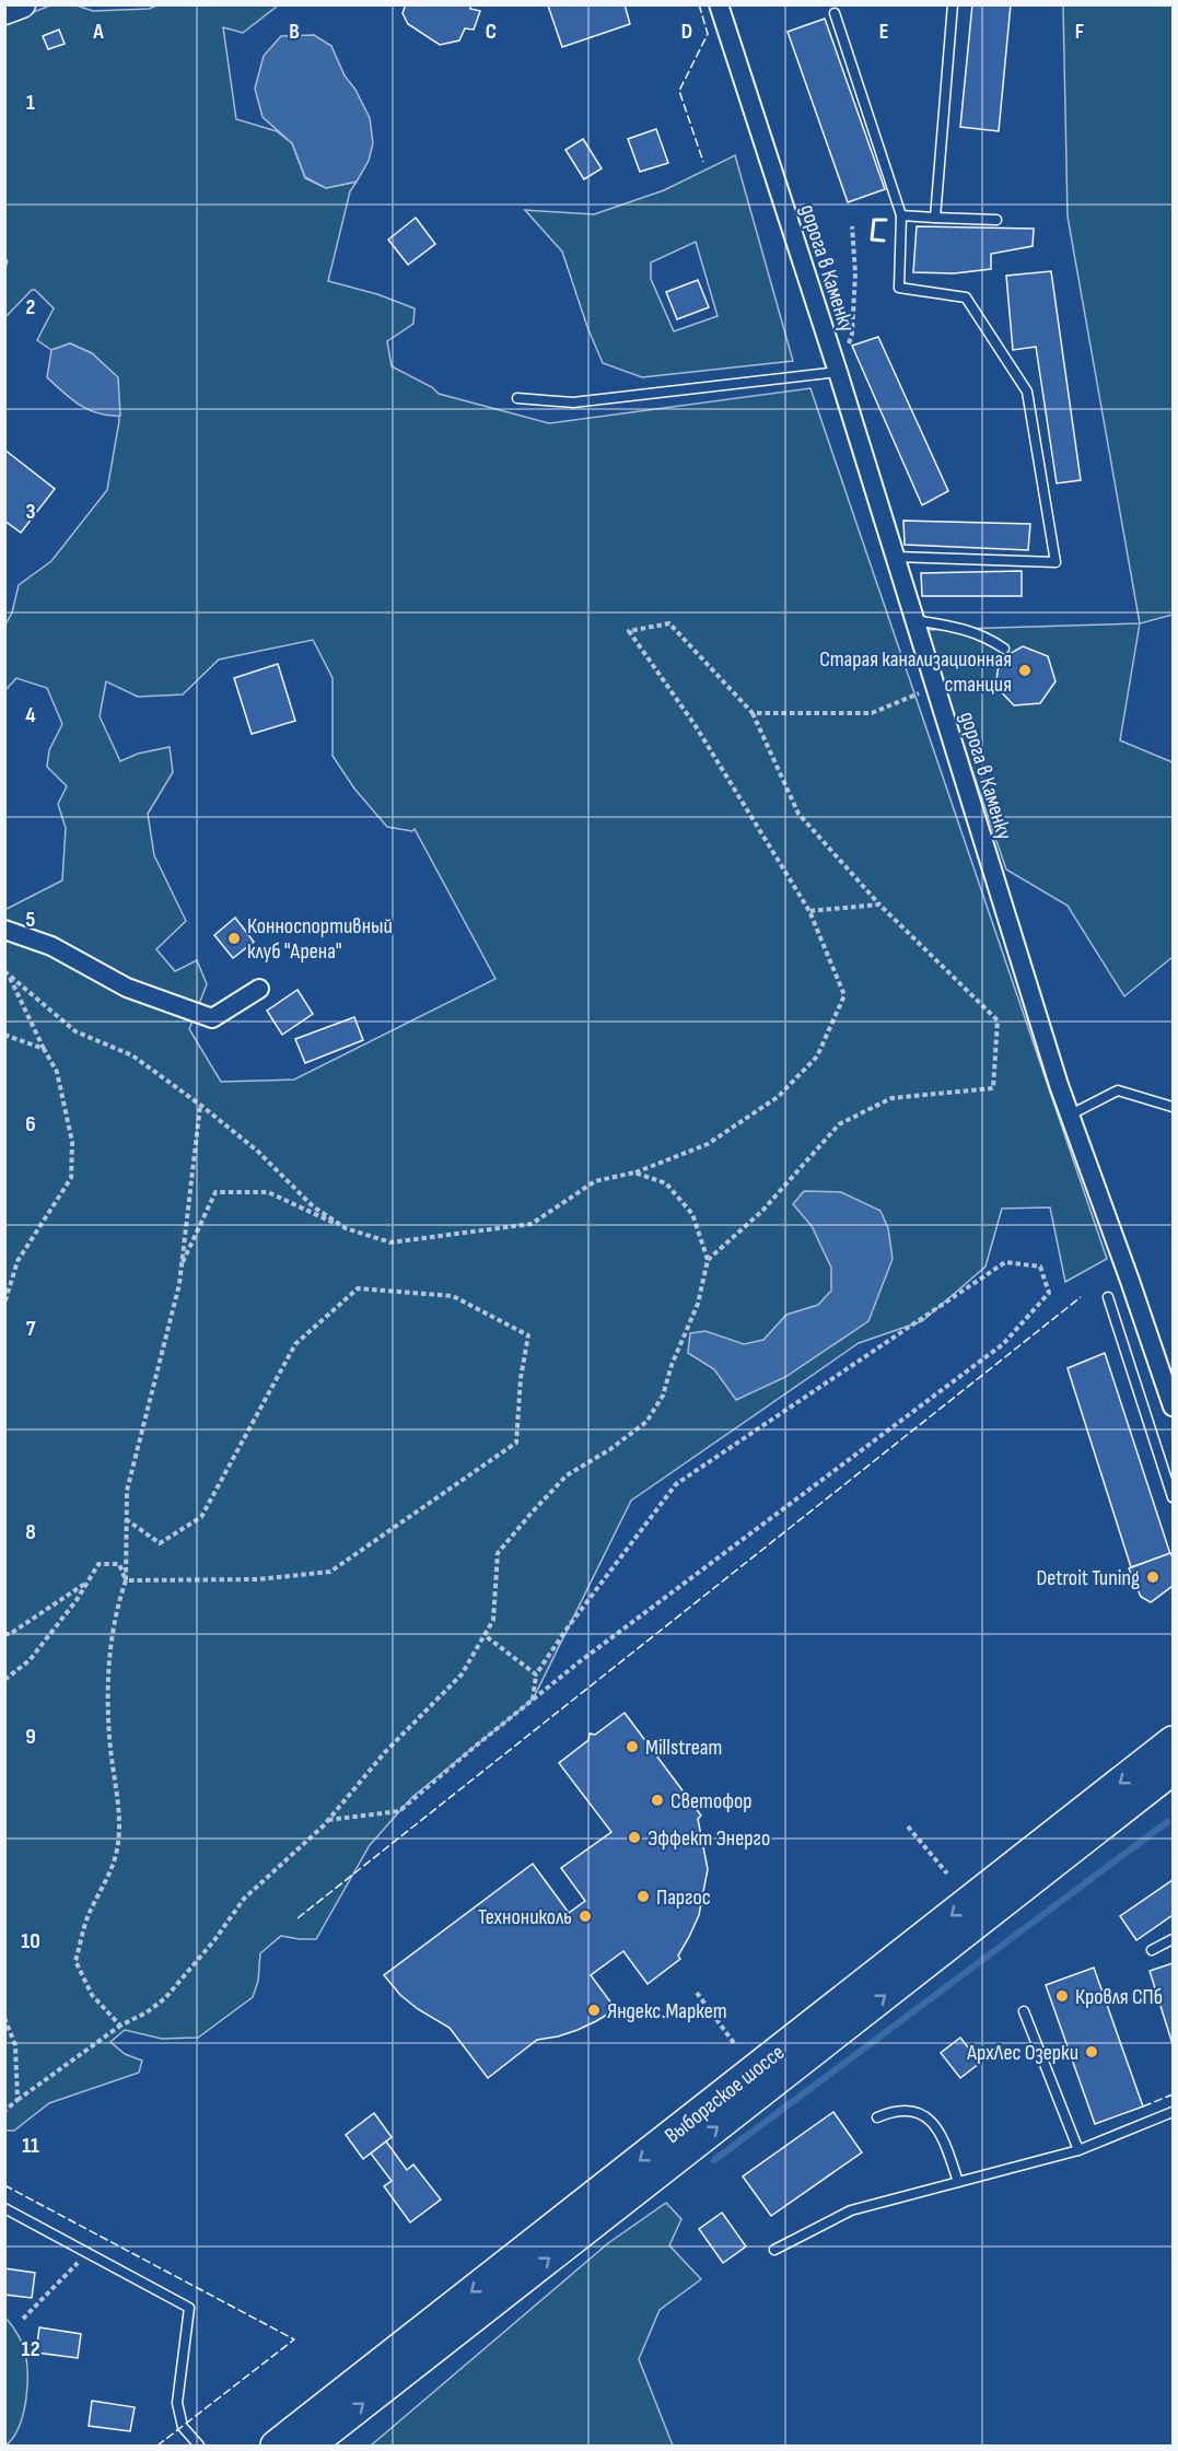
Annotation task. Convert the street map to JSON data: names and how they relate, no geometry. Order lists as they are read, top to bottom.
{
  "streets": {
    "main road": ["Выборгское шоссе"],
    "street": ["дорога в Каменку"]
  },
  "places": [
    "Старая канализационная станция",
    "Конноспортивный клуб \"Арена\"",
    "Detroit Tuning",
    "Millstream",
    "Светофор",
    "Эффект Энерго",
    "Паргос",
    "Технониколь",
    "Кровля СПб",
    "Яндекс.Маркет",
    "АрхЛес Озерки"
  ],
  "grid": {
    "columns": [
      "A",
      "B",
      "C",
      "D",
      "E",
      "F"
    ],
    "rows": [
      "1",
      "2",
      "3",
      "4",
      "5",
      "6",
      "7",
      "8",
      "9",
      "10",
      "11",
      "12"
    ]
  }
}
